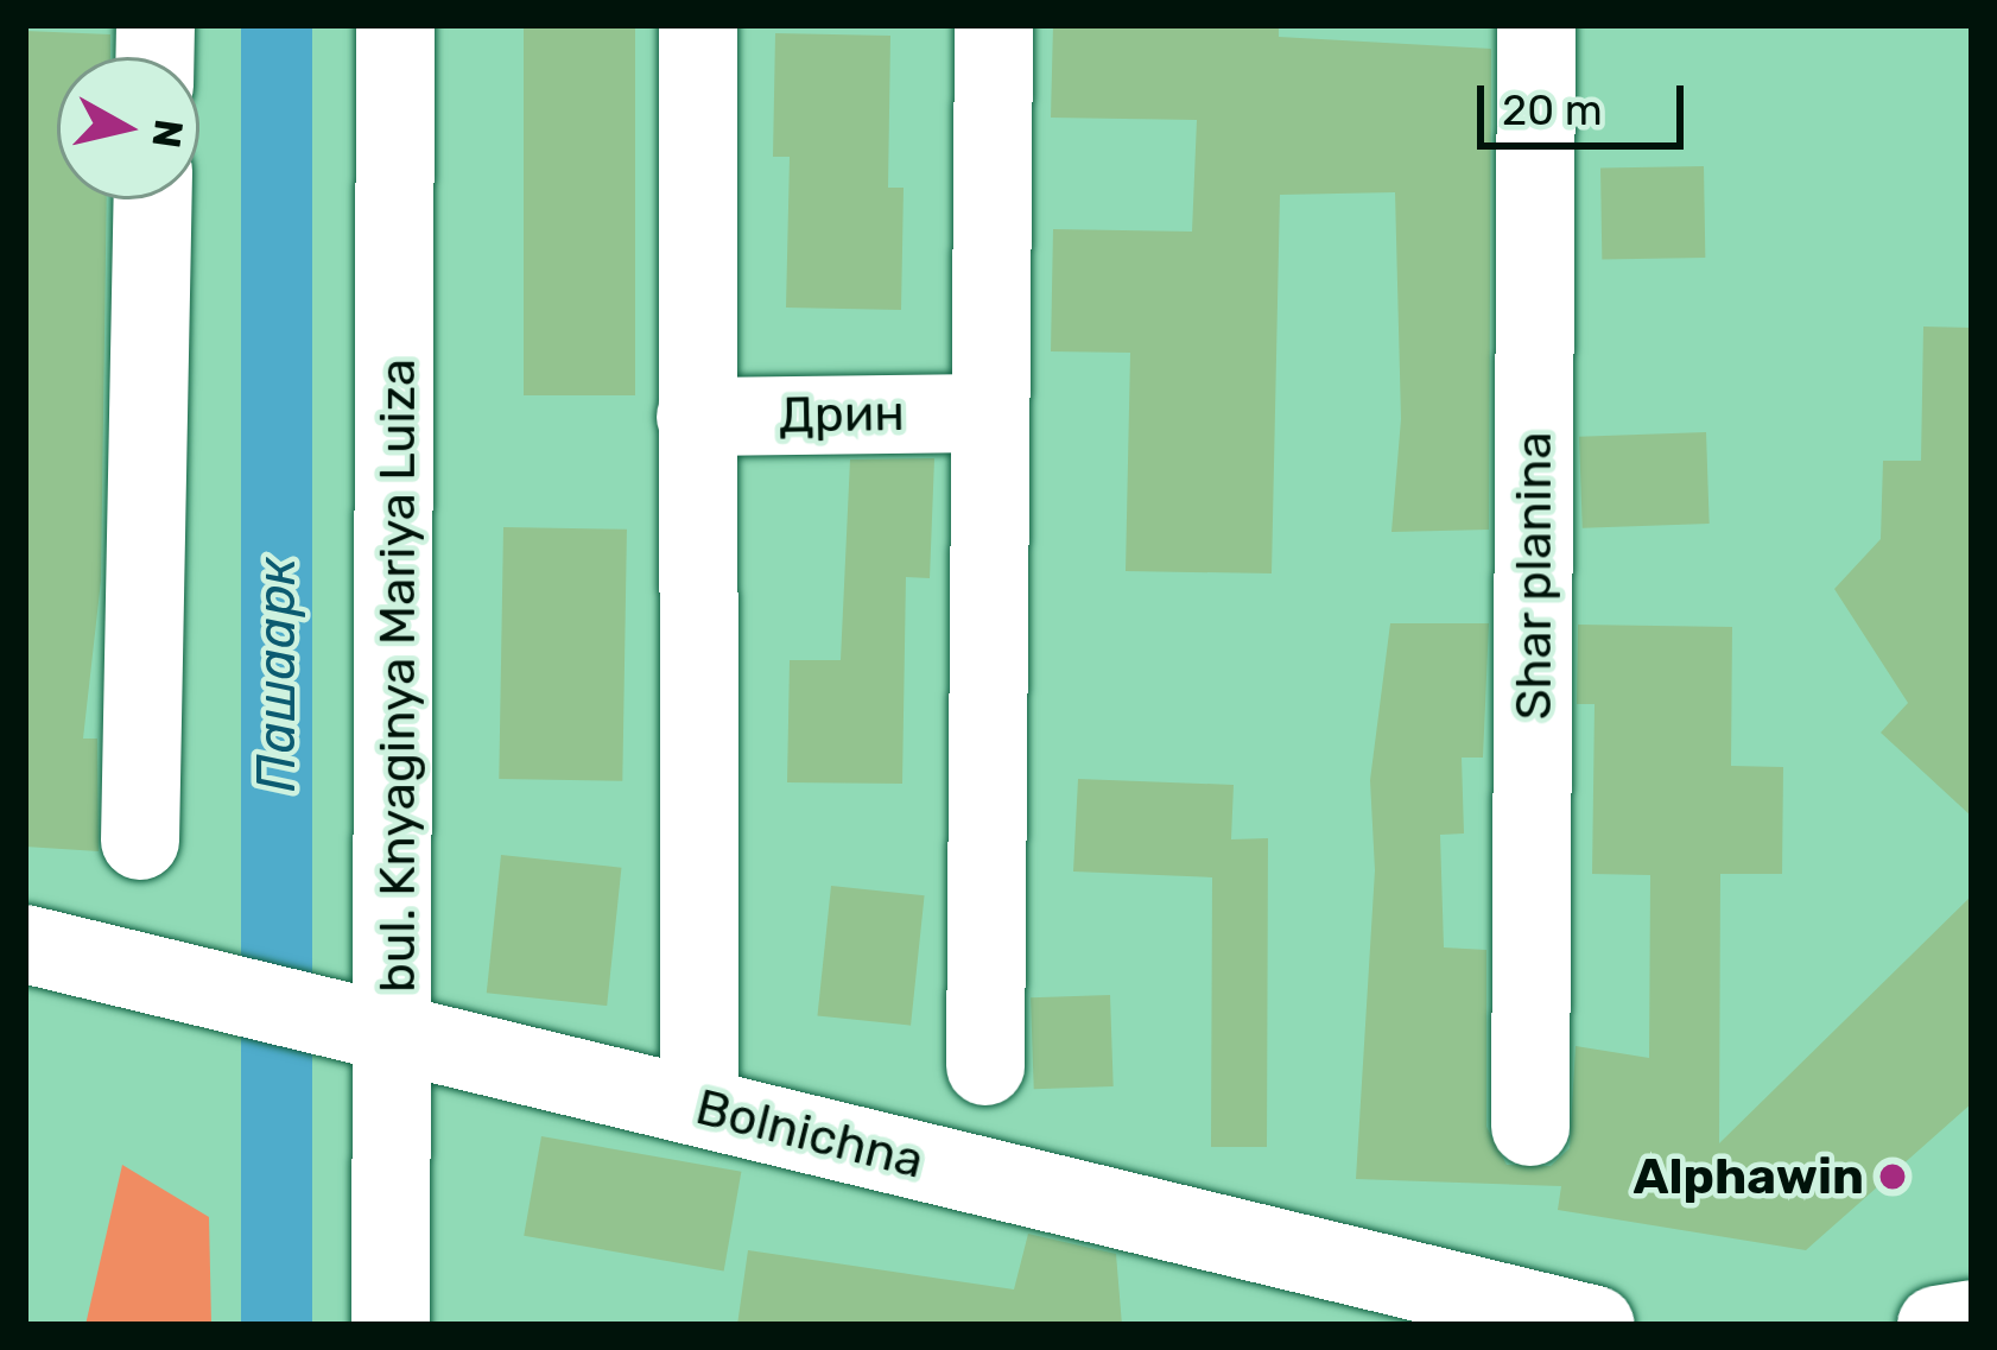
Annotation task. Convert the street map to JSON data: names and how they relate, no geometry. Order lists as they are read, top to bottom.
{
  "streets": {
    "street": [
      "Дрин",
      "Shar planina",
      "bul. Knyaginya Mariya Luiza",
      "Bolnichna"
    ]
  },
  "crossings": [
    ["bul. Knyaginya Mariya Luiza", "Bolnichna"]
  ],
  "water": ["Пашаарк"],
  "places": ["Alphawin"],
  "scale_bar": "20 m",
  "north": "right"
}
